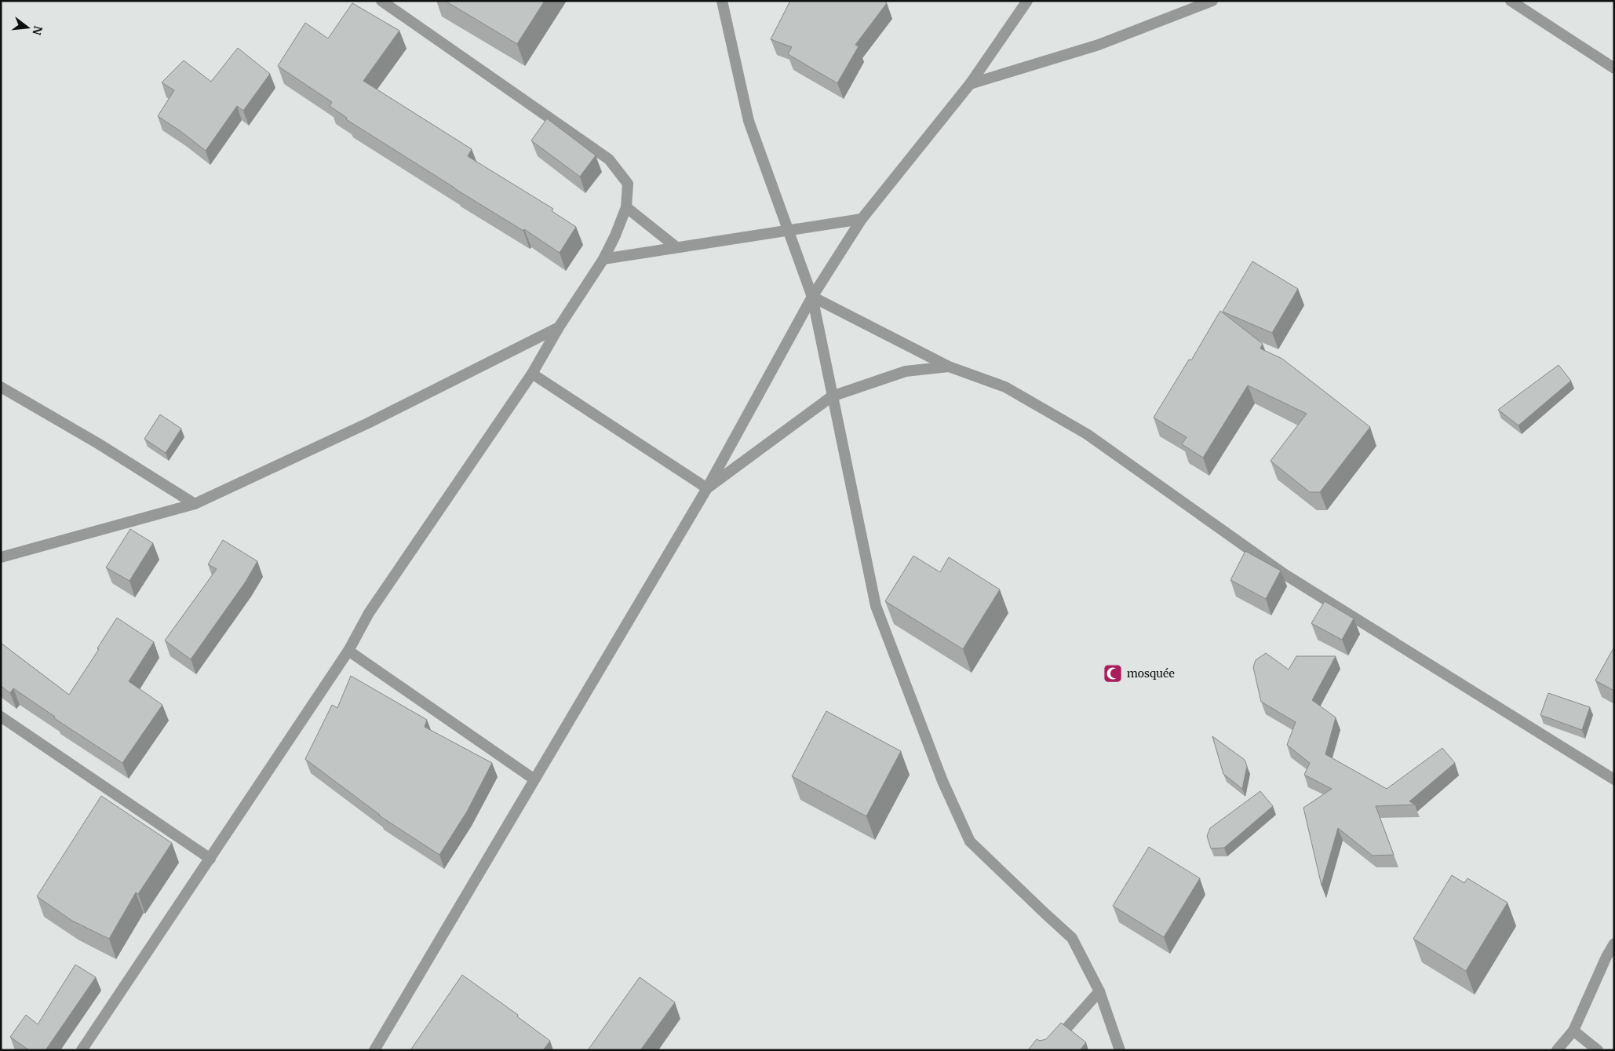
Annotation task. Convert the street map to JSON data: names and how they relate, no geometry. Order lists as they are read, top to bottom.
{
  "places": {
    "mosque": ["mosquée"]
  },
  "north": "right"
}
